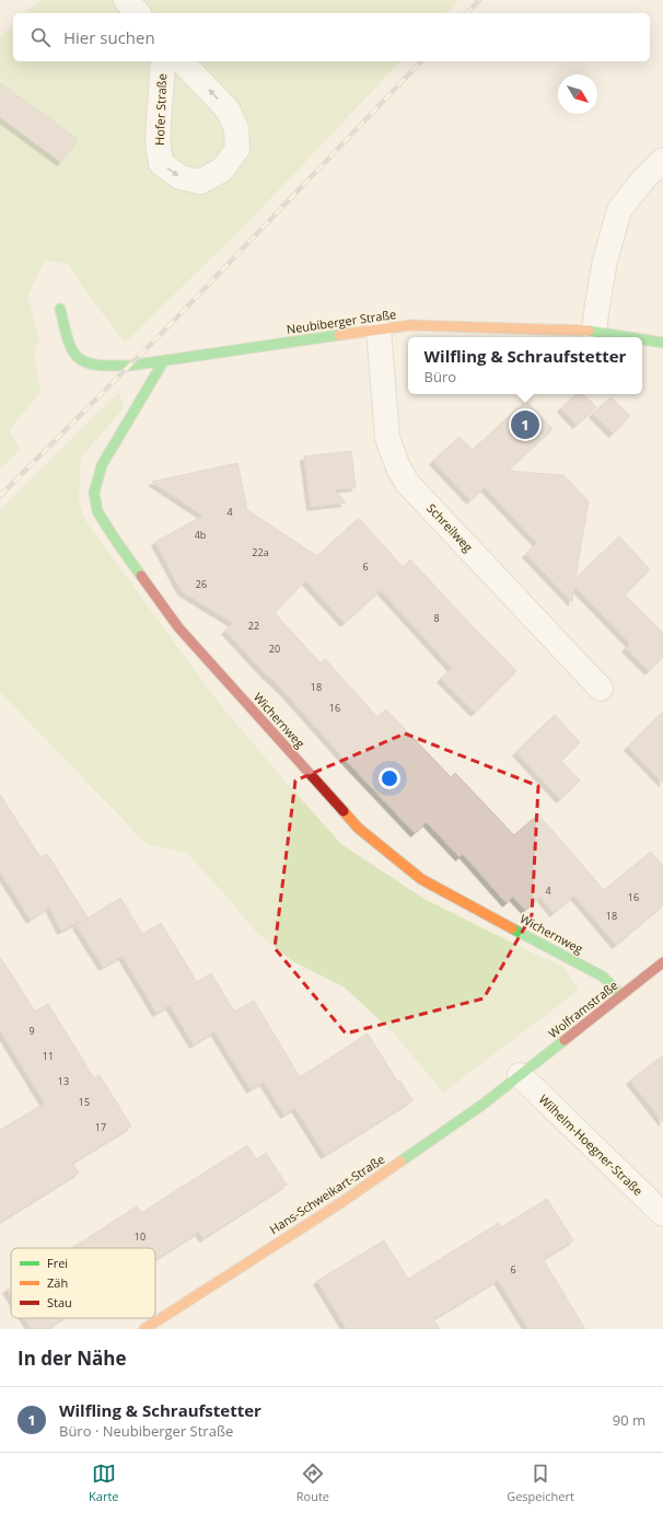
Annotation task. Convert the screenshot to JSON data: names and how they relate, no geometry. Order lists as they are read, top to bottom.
{
  "streets": {
    "street": [
      "Hofer Straße",
      "Neubiberger Straße",
      "Schreilweg",
      "Wichernweg",
      "Wolframstraße",
      "Wilhelm-Hoegner-Straße",
      "Hans-Schweikart-Straße"
    ]
  },
  "crossings": [
    ["Neubiberger Straße", "Schreilweg"],
    ["Neubiberger Straße", "Wichernweg"],
    ["Wichernweg", "Wolframstraße"],
    ["Wolframstraße", "Wilhelm-Hoegner-Straße"],
    ["Wolframstraße", "Hans-Schweikart-Straße"],
    ["Wilhelm-Hoegner-Straße", "Hans-Schweikart-Straße"]
  ],
  "house_numbers": [
    "4",
    "4b",
    "22a",
    "6",
    "26",
    "8",
    "22",
    "20",
    "18",
    "16",
    "4",
    "16",
    "18",
    "9",
    "11",
    "13",
    "15",
    "17",
    "10",
    "6"
  ],
  "legend": ["Frei", "Zäh", "Stau"],
  "north": "bottom right",
  "page": {
    "search": "Hier suchen",
    "popup": ["Wilfling & Schraufstetter", "Büro"],
    "pins": "1",
    "heading": "In der Nähe",
    "list": [
      {
        "mark": "1",
        "name": "Wilfling & Schraufstetter",
        "note": "Büro · Neubiberger Straße",
        "value": "90 m"
      }
    ],
    "nav": ["Karte", "Route", "Gespeichert"]
  }
}
